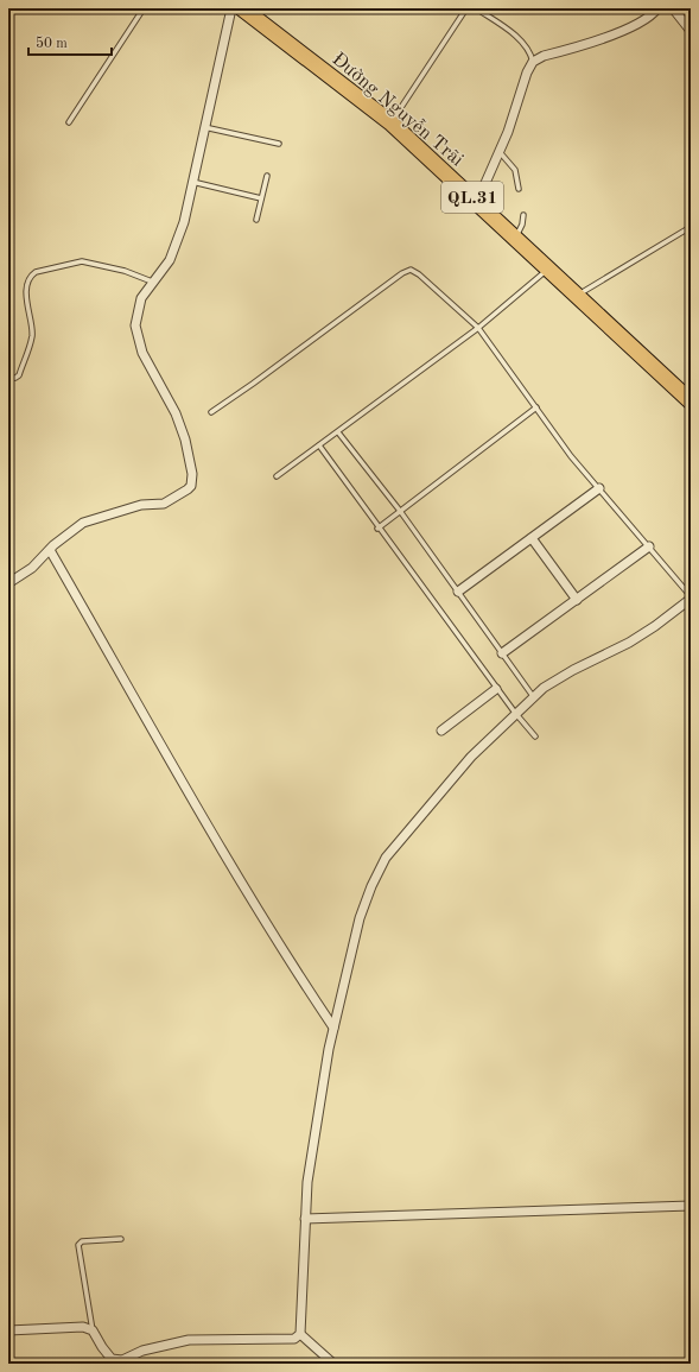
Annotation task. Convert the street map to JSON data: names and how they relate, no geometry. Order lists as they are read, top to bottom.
{
  "streets": {
    "highway": ["Đường Nguyễn Trãi", "QL.31"]
  },
  "scale_bar": "50 m"
}
